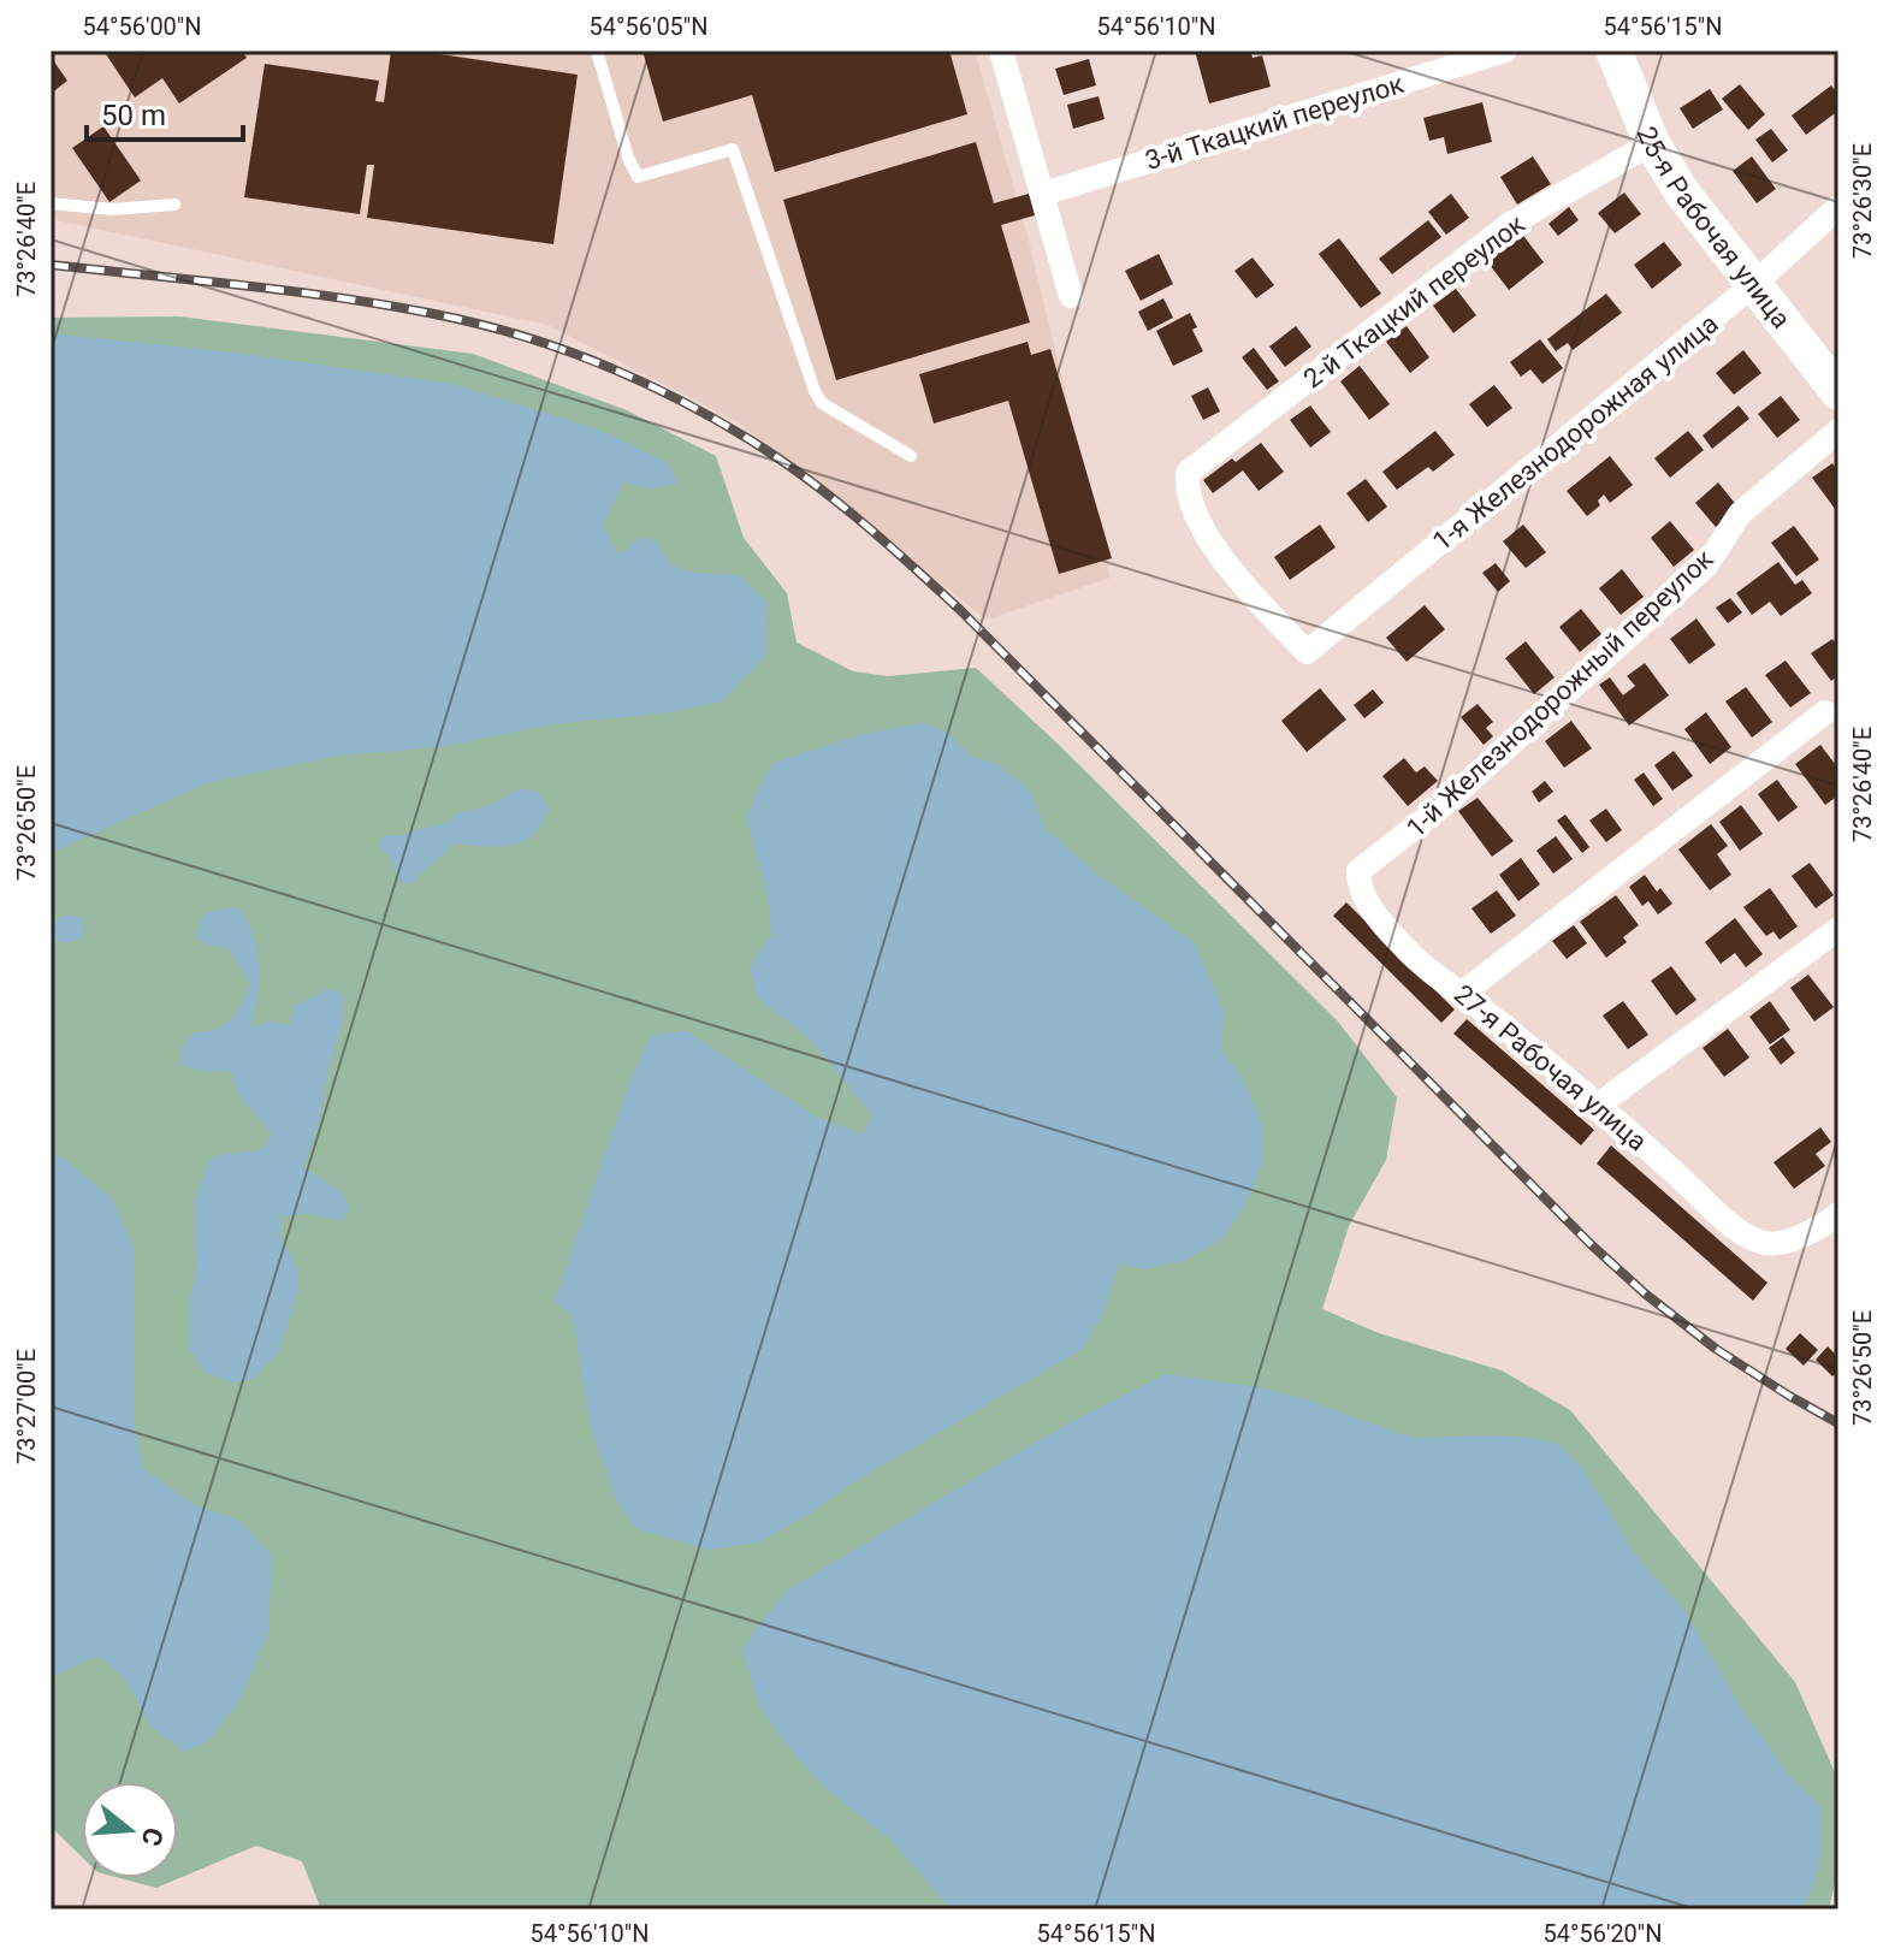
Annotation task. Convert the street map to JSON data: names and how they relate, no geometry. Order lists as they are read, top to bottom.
{
  "streets": {
    "main road": ["25-я Рабочая улица"],
    "street": [
      "3-й Ткацкий переулок",
      "2-й Ткацкий переулок",
      "1-я Железнодорожная улица",
      "1-й Железнодорожный переулок",
      "27-я Рабочая улица"
    ]
  },
  "crossings": [
    ["25-я Рабочая улица", "2-й Ткацкий переулок"],
    ["25-я Рабочая улица", "1-я Железнодорожная улица"],
    ["2-й Ткацкий переулок", "1-я Железнодорожная улица"],
    ["1-й Железнодорожный переулок", "27-я Рабочая улица"]
  ],
  "scale_bar": "50 m",
  "north": "right",
  "coordinates": [
    "54°56'00\"N",
    "54°56'05\"N",
    "54°56'10\"N",
    "54°56'15\"N",
    "73°26'30\"E",
    "73°26'40\"E",
    "73°26'50\"E",
    "73°27'00\"E",
    "54°56'20\"N"
  ]
}
